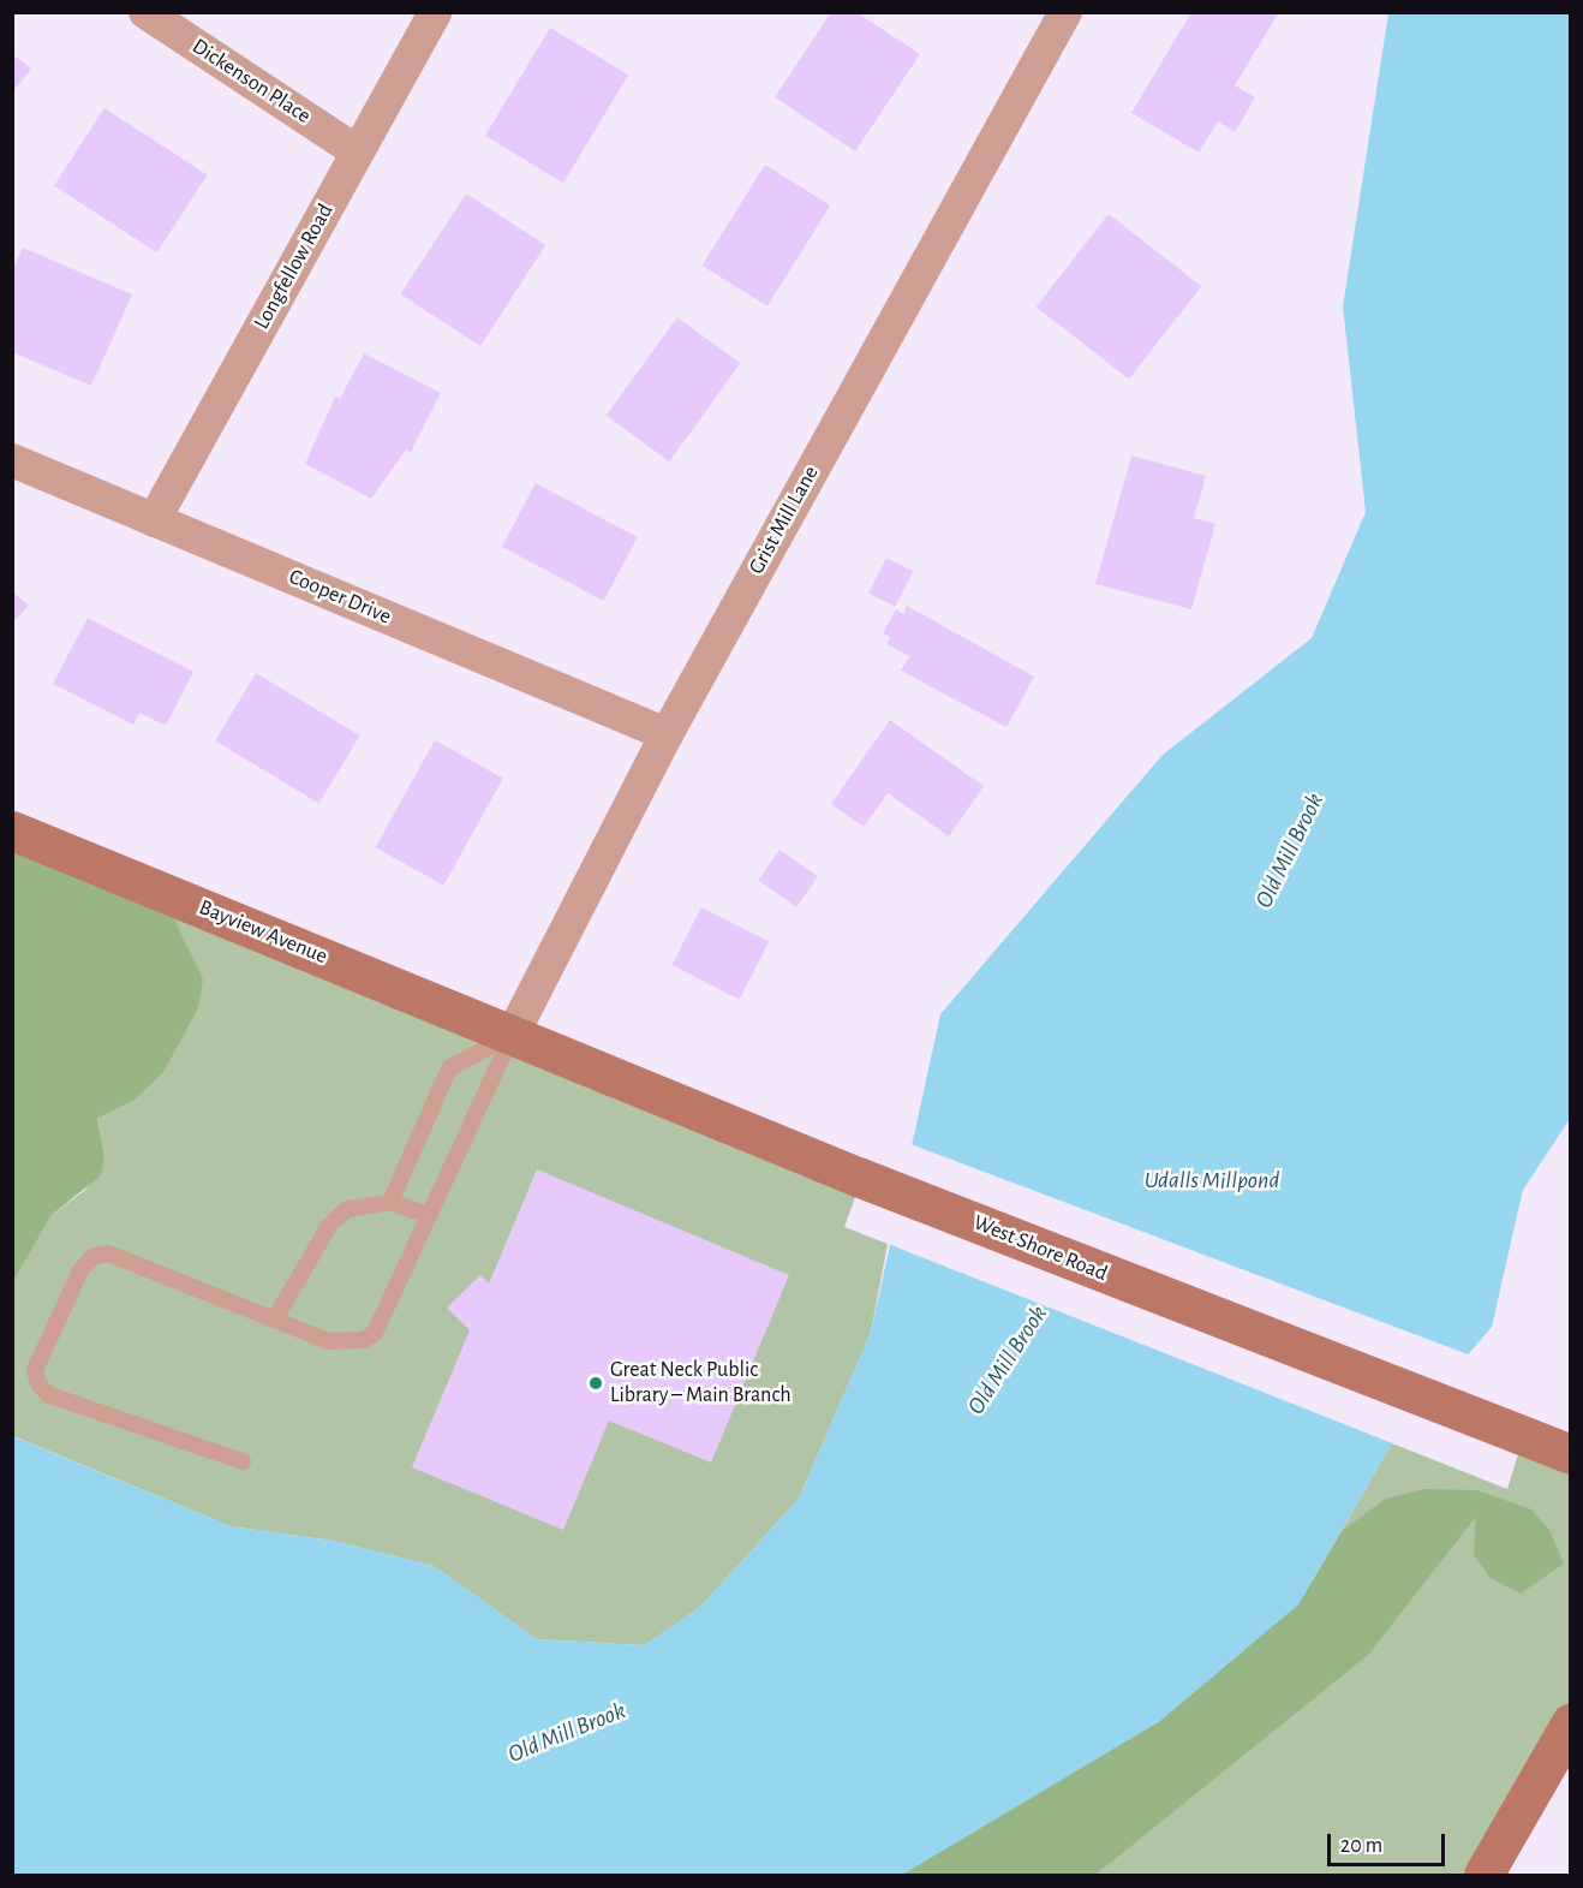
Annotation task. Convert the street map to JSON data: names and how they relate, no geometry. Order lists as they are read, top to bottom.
{
  "streets": {
    "main road": ["Bayview Avenue", "West Shore Road"],
    "street": [
      "Dickenson Place",
      "Longfellow Road",
      "Grist Mill Lane",
      "Cooper Drive"
    ]
  },
  "crossings": [
    ["Dickenson Place", "Longfellow Road"],
    ["Longfellow Road", "Cooper Drive"],
    ["Grist Mill Lane", "Cooper Drive"],
    ["Grist Mill Lane", "Bayview Avenue"],
    ["Grist Mill Lane", "West Shore Road"],
    ["Bayview Avenue", "West Shore Road"]
  ],
  "water": ["Old Mill Brook", "Udalls Millpond"],
  "places": ["Great Neck Public Library – Main Branch"],
  "scale_bar": "20 m"
}
